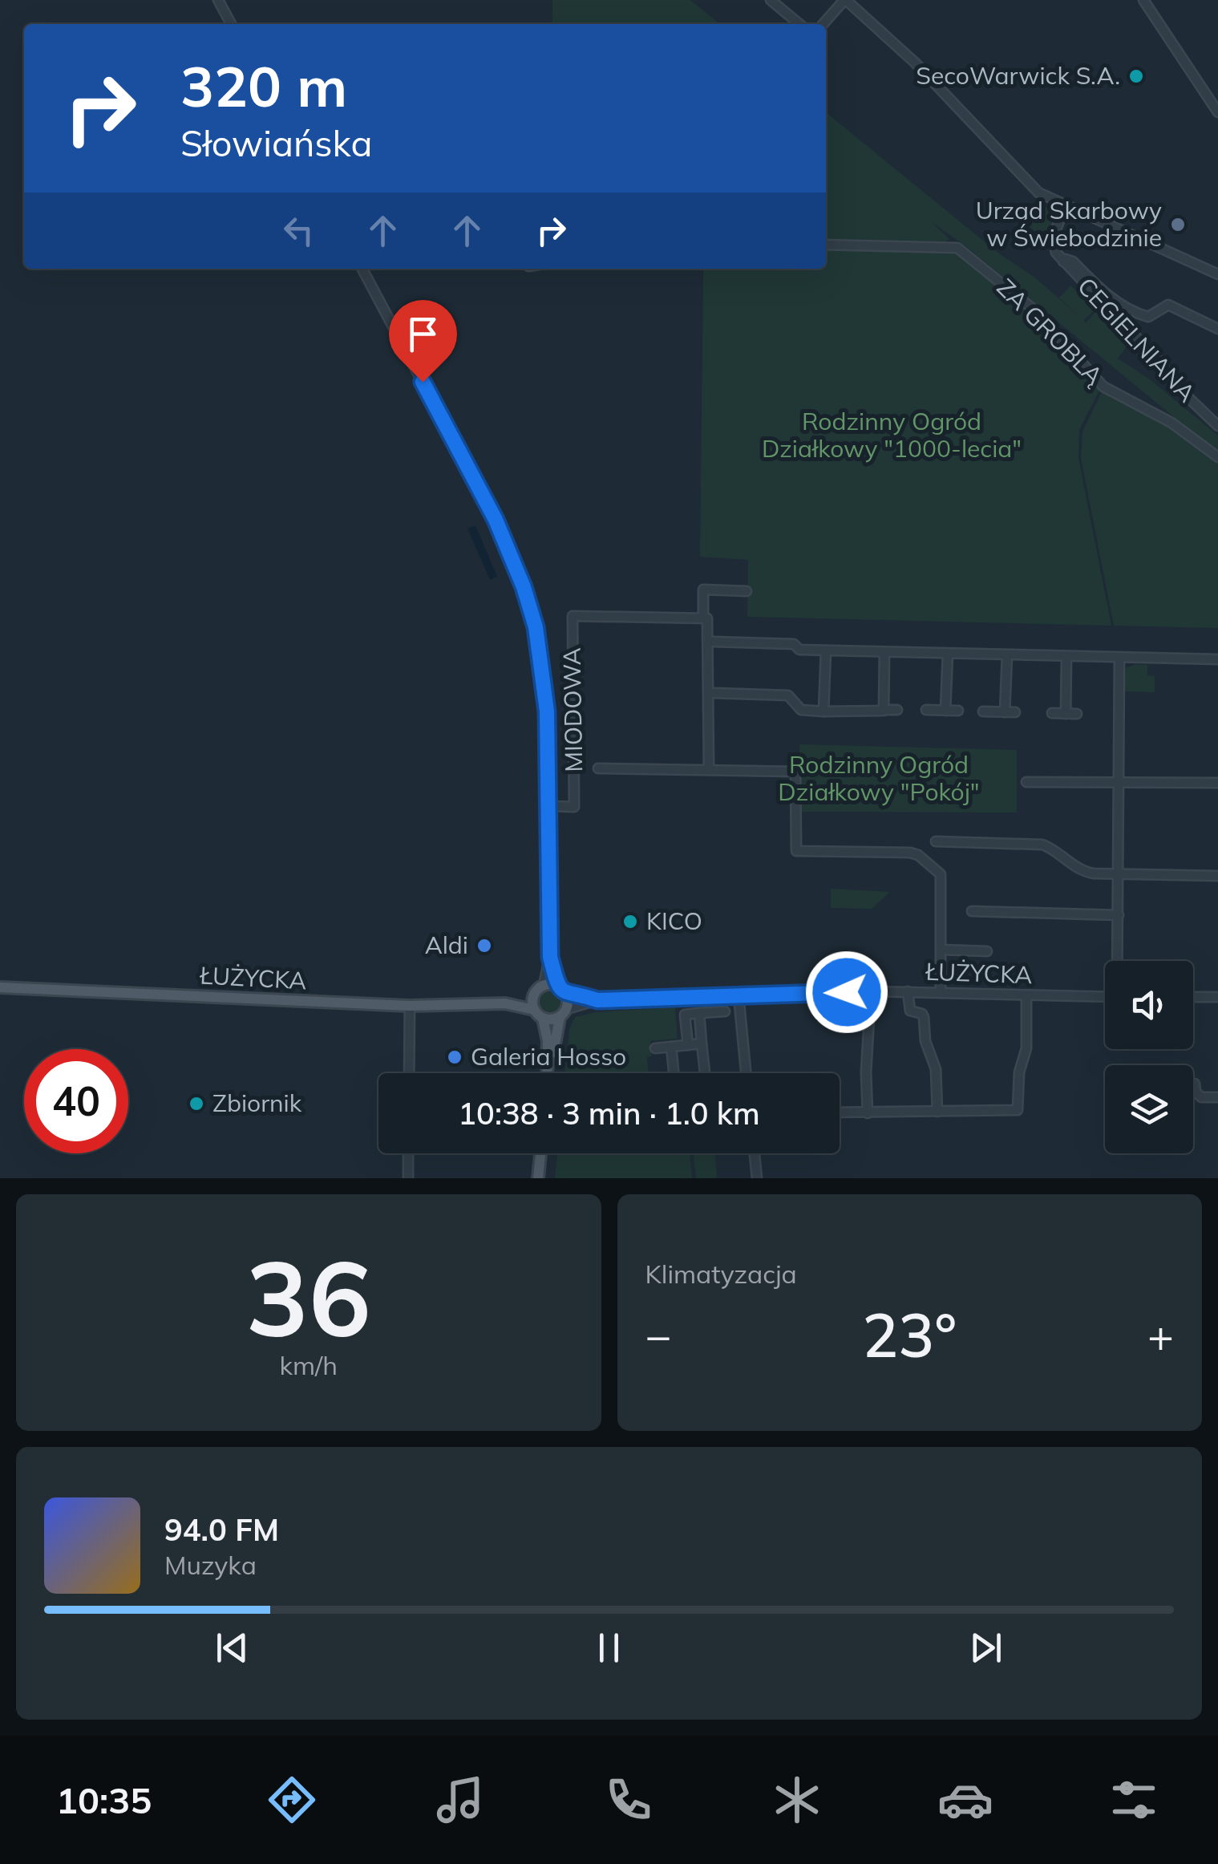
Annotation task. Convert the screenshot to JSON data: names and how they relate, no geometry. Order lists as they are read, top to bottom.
{
  "streets": {
    "main road": ["ŁUŻYCKA"],
    "street": ["ZA GROBLĄ", "CEGIELNIANA", "MIODOWA"]
  },
  "parks": ["Rodzinny Ogród Działkowy \"1000-lecia\"", "Rodzinny Ogród Działkowy \"Pokój\""],
  "places": [
    "SecoWarwick S.A.",
    "Urząd Skarbowy w Świebodzinie",
    "KICO",
    "Aldi",
    "Galeria Hosso",
    "Zbiornik"
  ],
  "page": {
    "turn": ["320 m", "Słowiańska"],
    "limit": "40",
    "trip": "10:38 · 3 min · 1.0 km",
    "tile": [
      ["36", "km/h"],
      "Klimatyzacja"
    ],
    "heat": ["−", "23°", "+"],
    "song": ["94.0 FM", "Muzyka"],
    "tabs": "10:35"
  }
}
